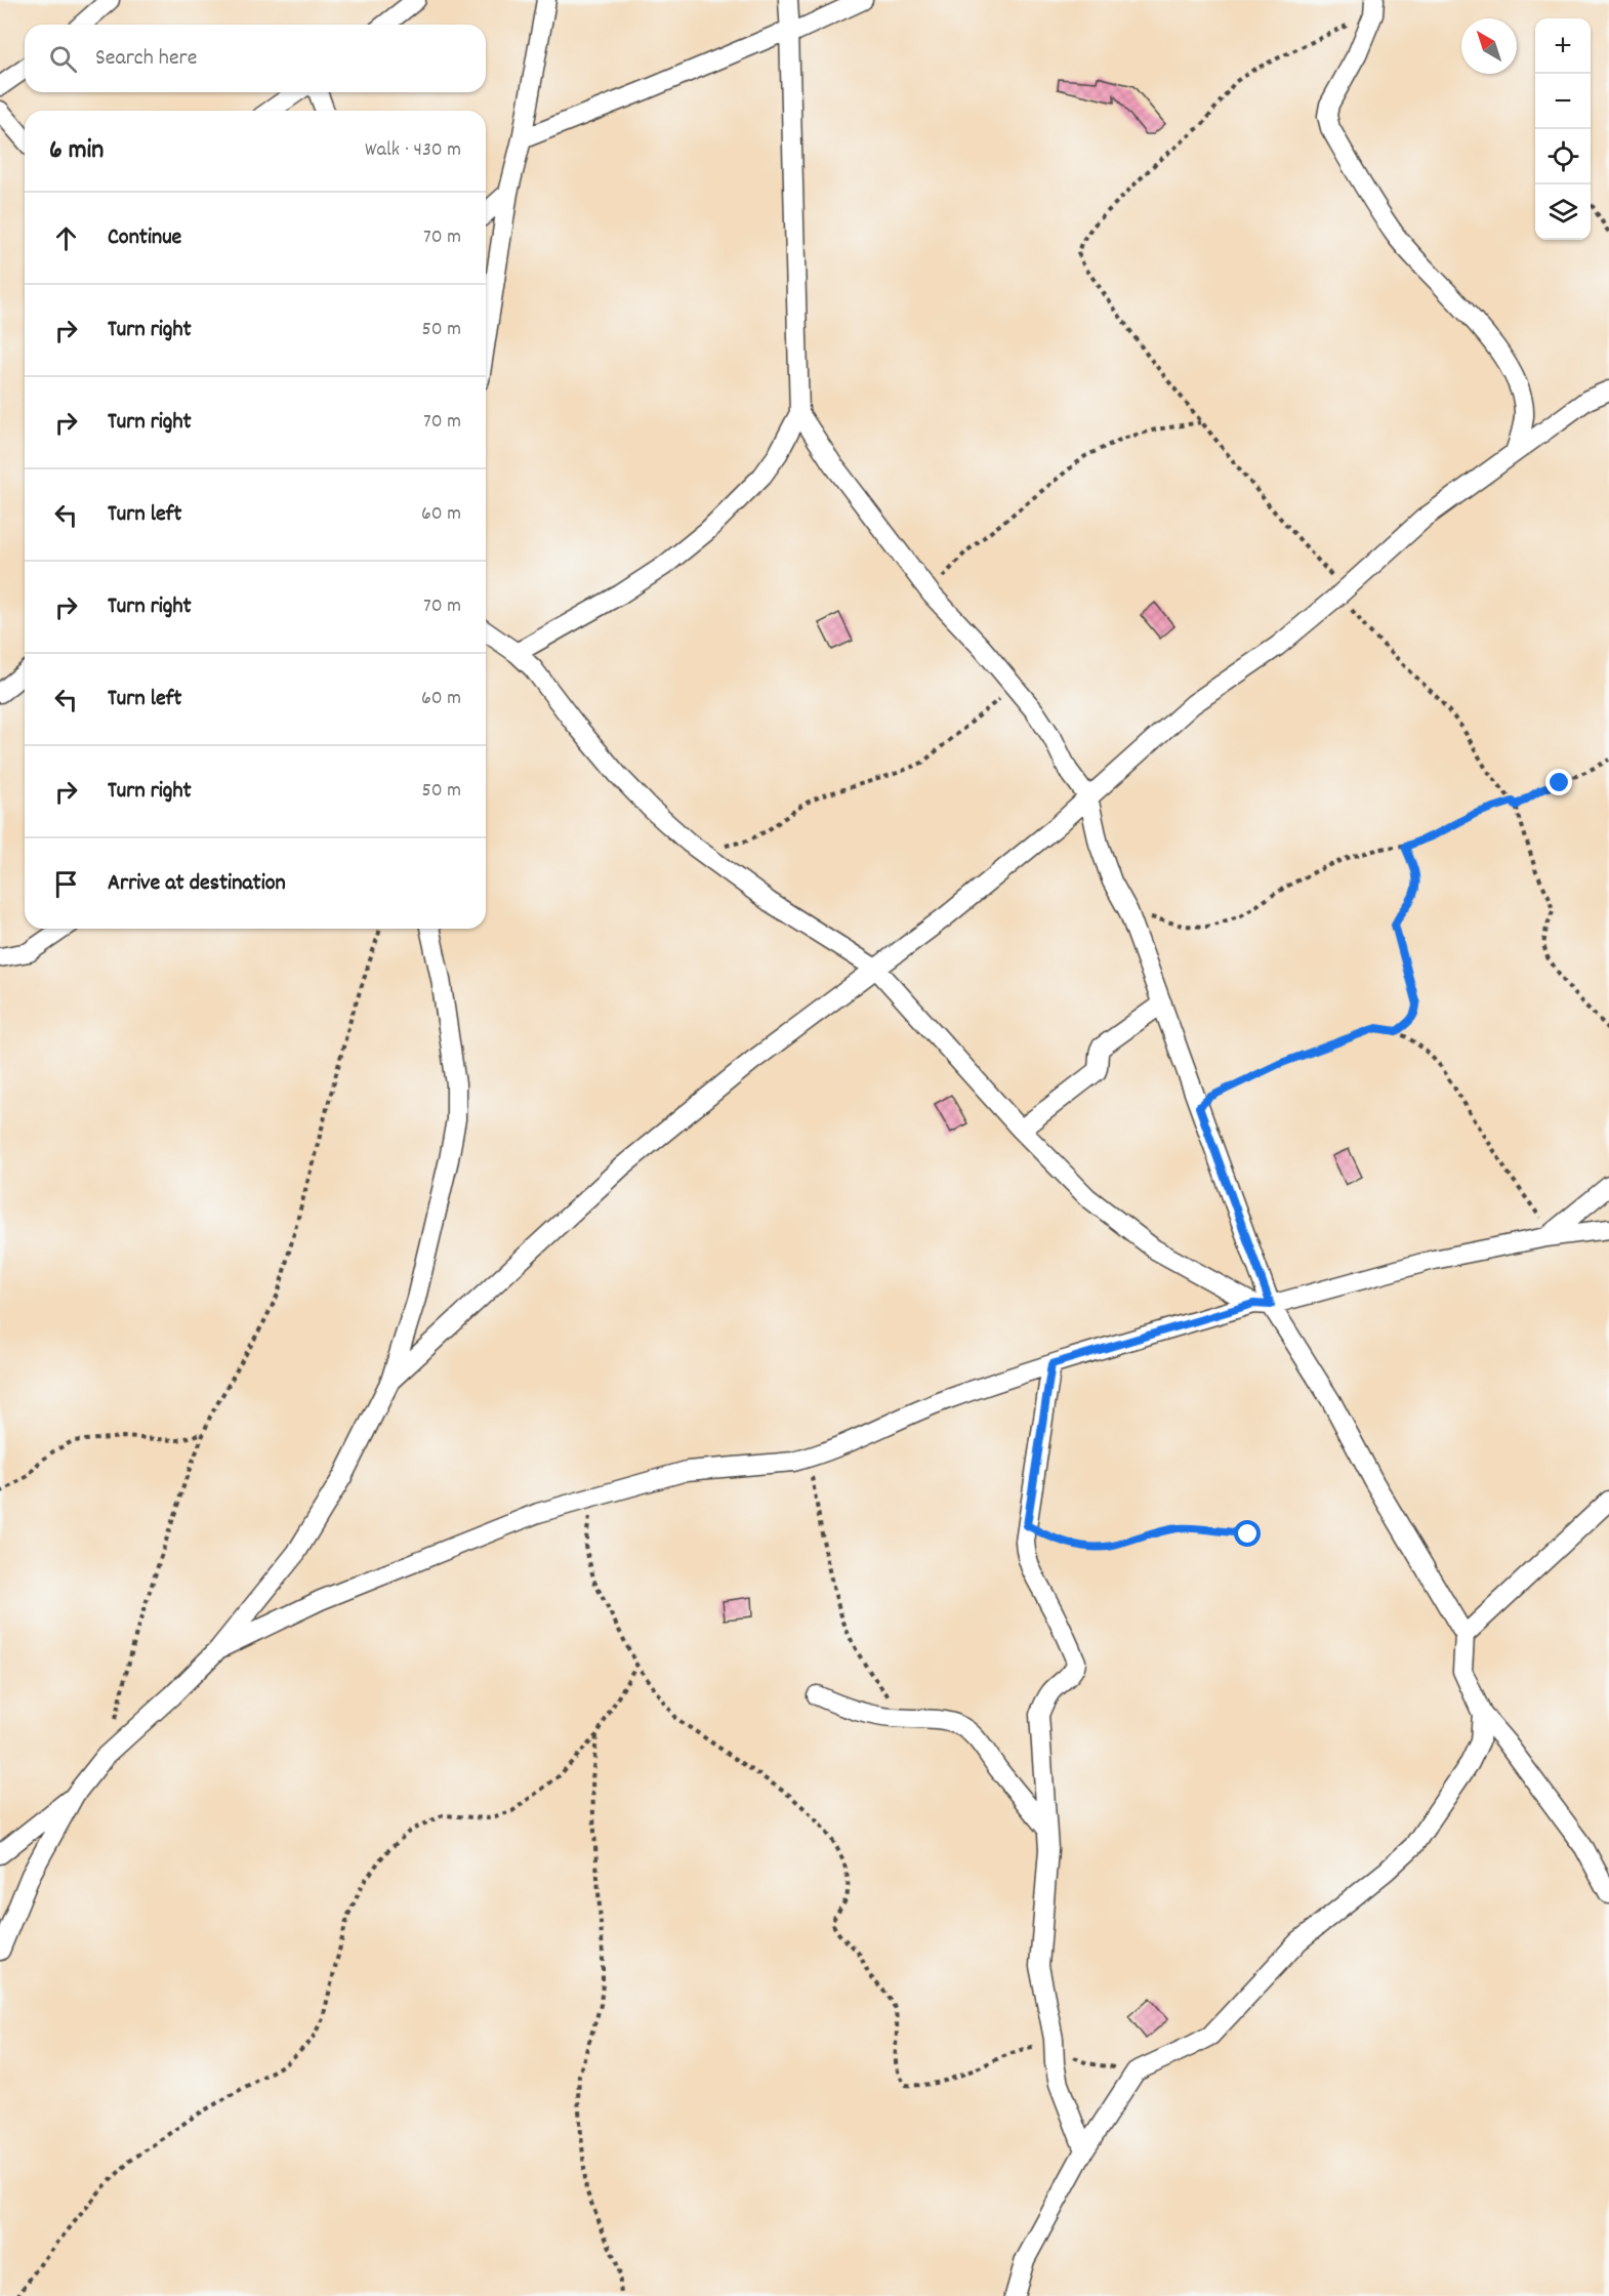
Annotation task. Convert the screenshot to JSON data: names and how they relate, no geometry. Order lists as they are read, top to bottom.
{
  "north": "top left",
  "page": {
    "map_buttons": ["+", "−"],
    "search": "Search here",
    "heading": ["6 min", "Walk · 430 m"],
    "list": [
      ["Continue", "70 m"],
      ["Turn right", "50 m"],
      ["Turn right", "70 m"],
      ["Turn left", "60 m"],
      ["Turn right", "70 m"],
      ["Turn left", "60 m"],
      ["Turn right", "50 m"],
      "Arrive at destination"
    ]
  }
}
